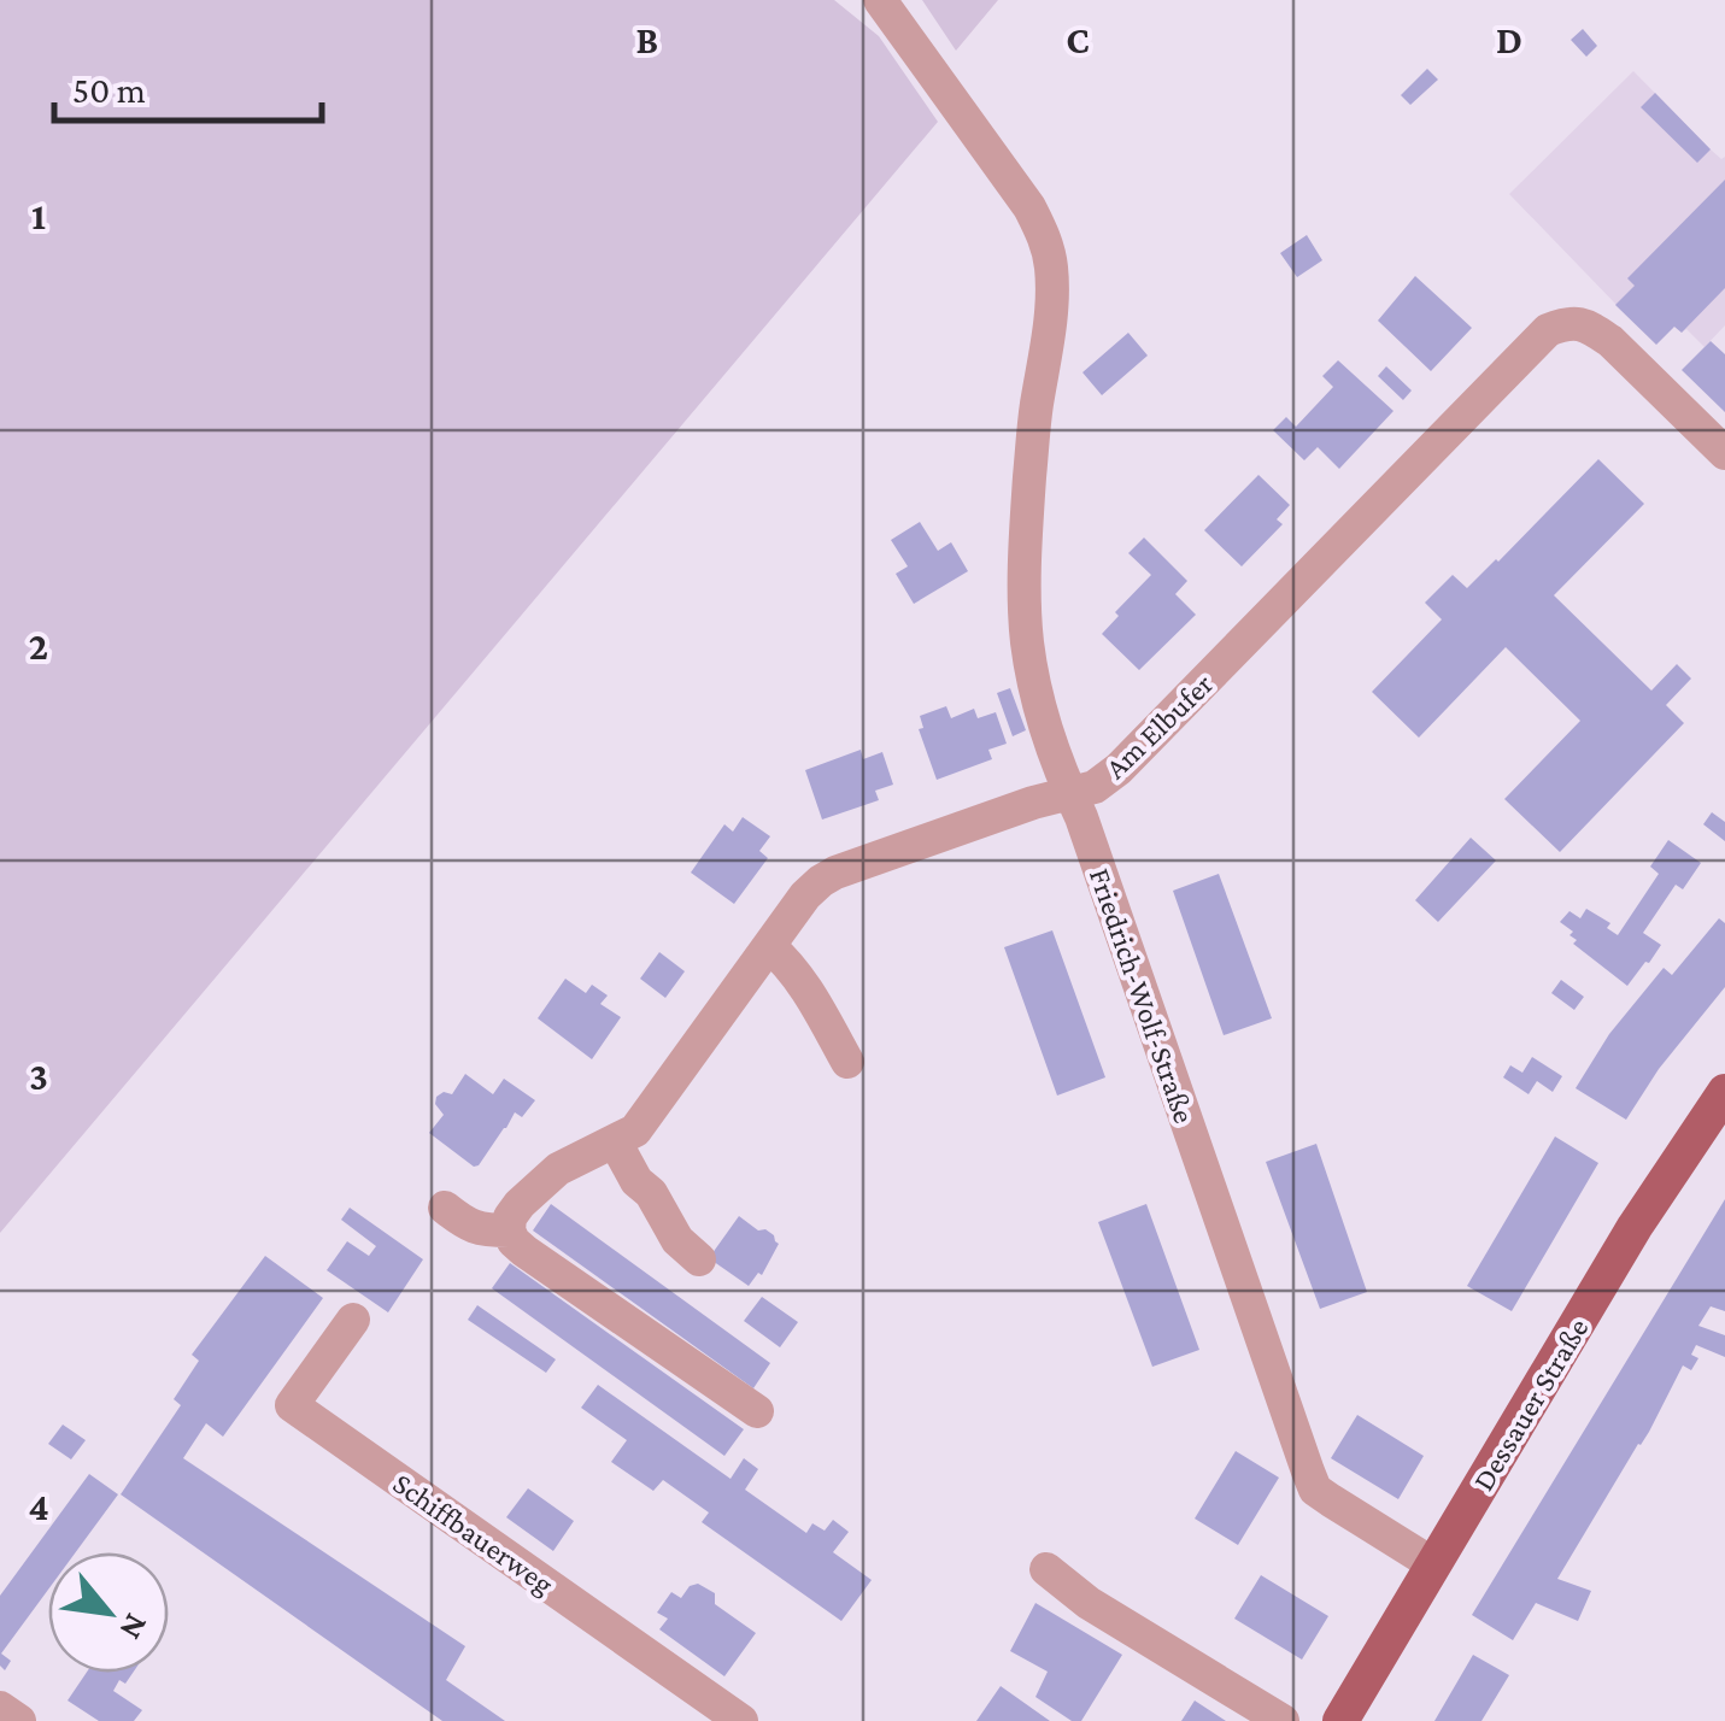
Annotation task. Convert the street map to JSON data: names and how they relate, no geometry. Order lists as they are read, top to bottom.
{
  "streets": {
    "main road": ["Dessauer Straße"],
    "street": ["Am Elbufer", "Friedrich-Wolf-Straße", "Schiffbauerweg"]
  },
  "crossings": [
    ["Am Elbufer", "Friedrich-Wolf-Straße"],
    ["Friedrich-Wolf-Straße", "Dessauer Straße"]
  ],
  "scale_bar": "50 m",
  "north": "bottom right",
  "grid": {
    "columns": ["B", "C", "D"],
    "rows": [
      "1",
      "2",
      "3",
      "4"
    ]
  }
}
